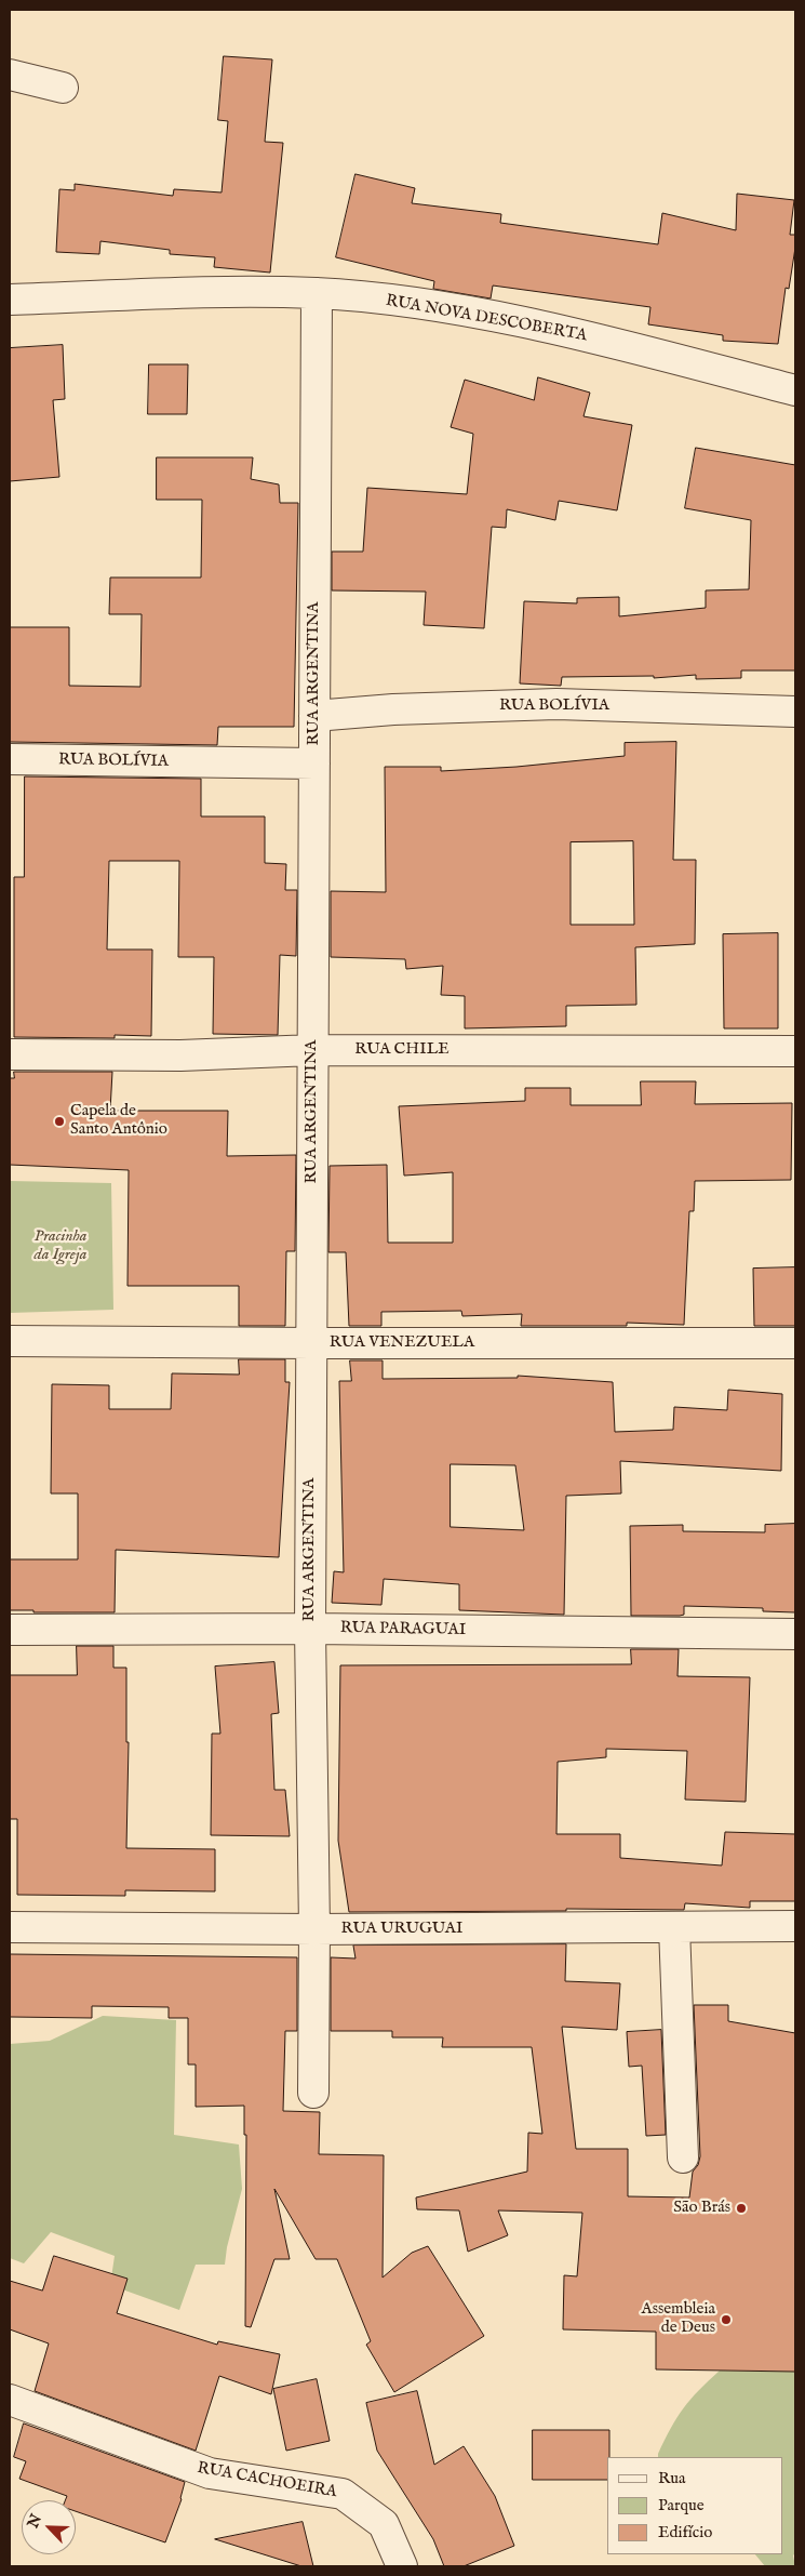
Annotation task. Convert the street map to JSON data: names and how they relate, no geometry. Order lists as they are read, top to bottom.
{
  "streets": {
    "street": [
      "RUA NOVA DESCOBERTA",
      "RUA ARGENTINA",
      "RUA BOLÍVIA",
      "RUA CHILE",
      "RUA VENEZUELA",
      "RUA PARAGUAI",
      "RUA URUGUAI",
      "RUA CACHOEIRA"
    ]
  },
  "crossings": [
    ["RUA NOVA DESCOBERTA", "RUA ARGENTINA"],
    ["RUA ARGENTINA", "RUA BOLÍVIA"],
    ["RUA ARGENTINA", "RUA CHILE"],
    ["RUA ARGENTINA", "RUA VENEZUELA"],
    ["RUA ARGENTINA", "RUA PARAGUAI"],
    ["RUA ARGENTINA", "RUA URUGUAI"]
  ],
  "parks": ["Pracinha da Igreja"],
  "places": ["Capela de Santo Antônio", "São Brás", "Assembleia de Deus"],
  "legend": ["Rua", "Parque", "Edifício"],
  "north": "top left"
}
